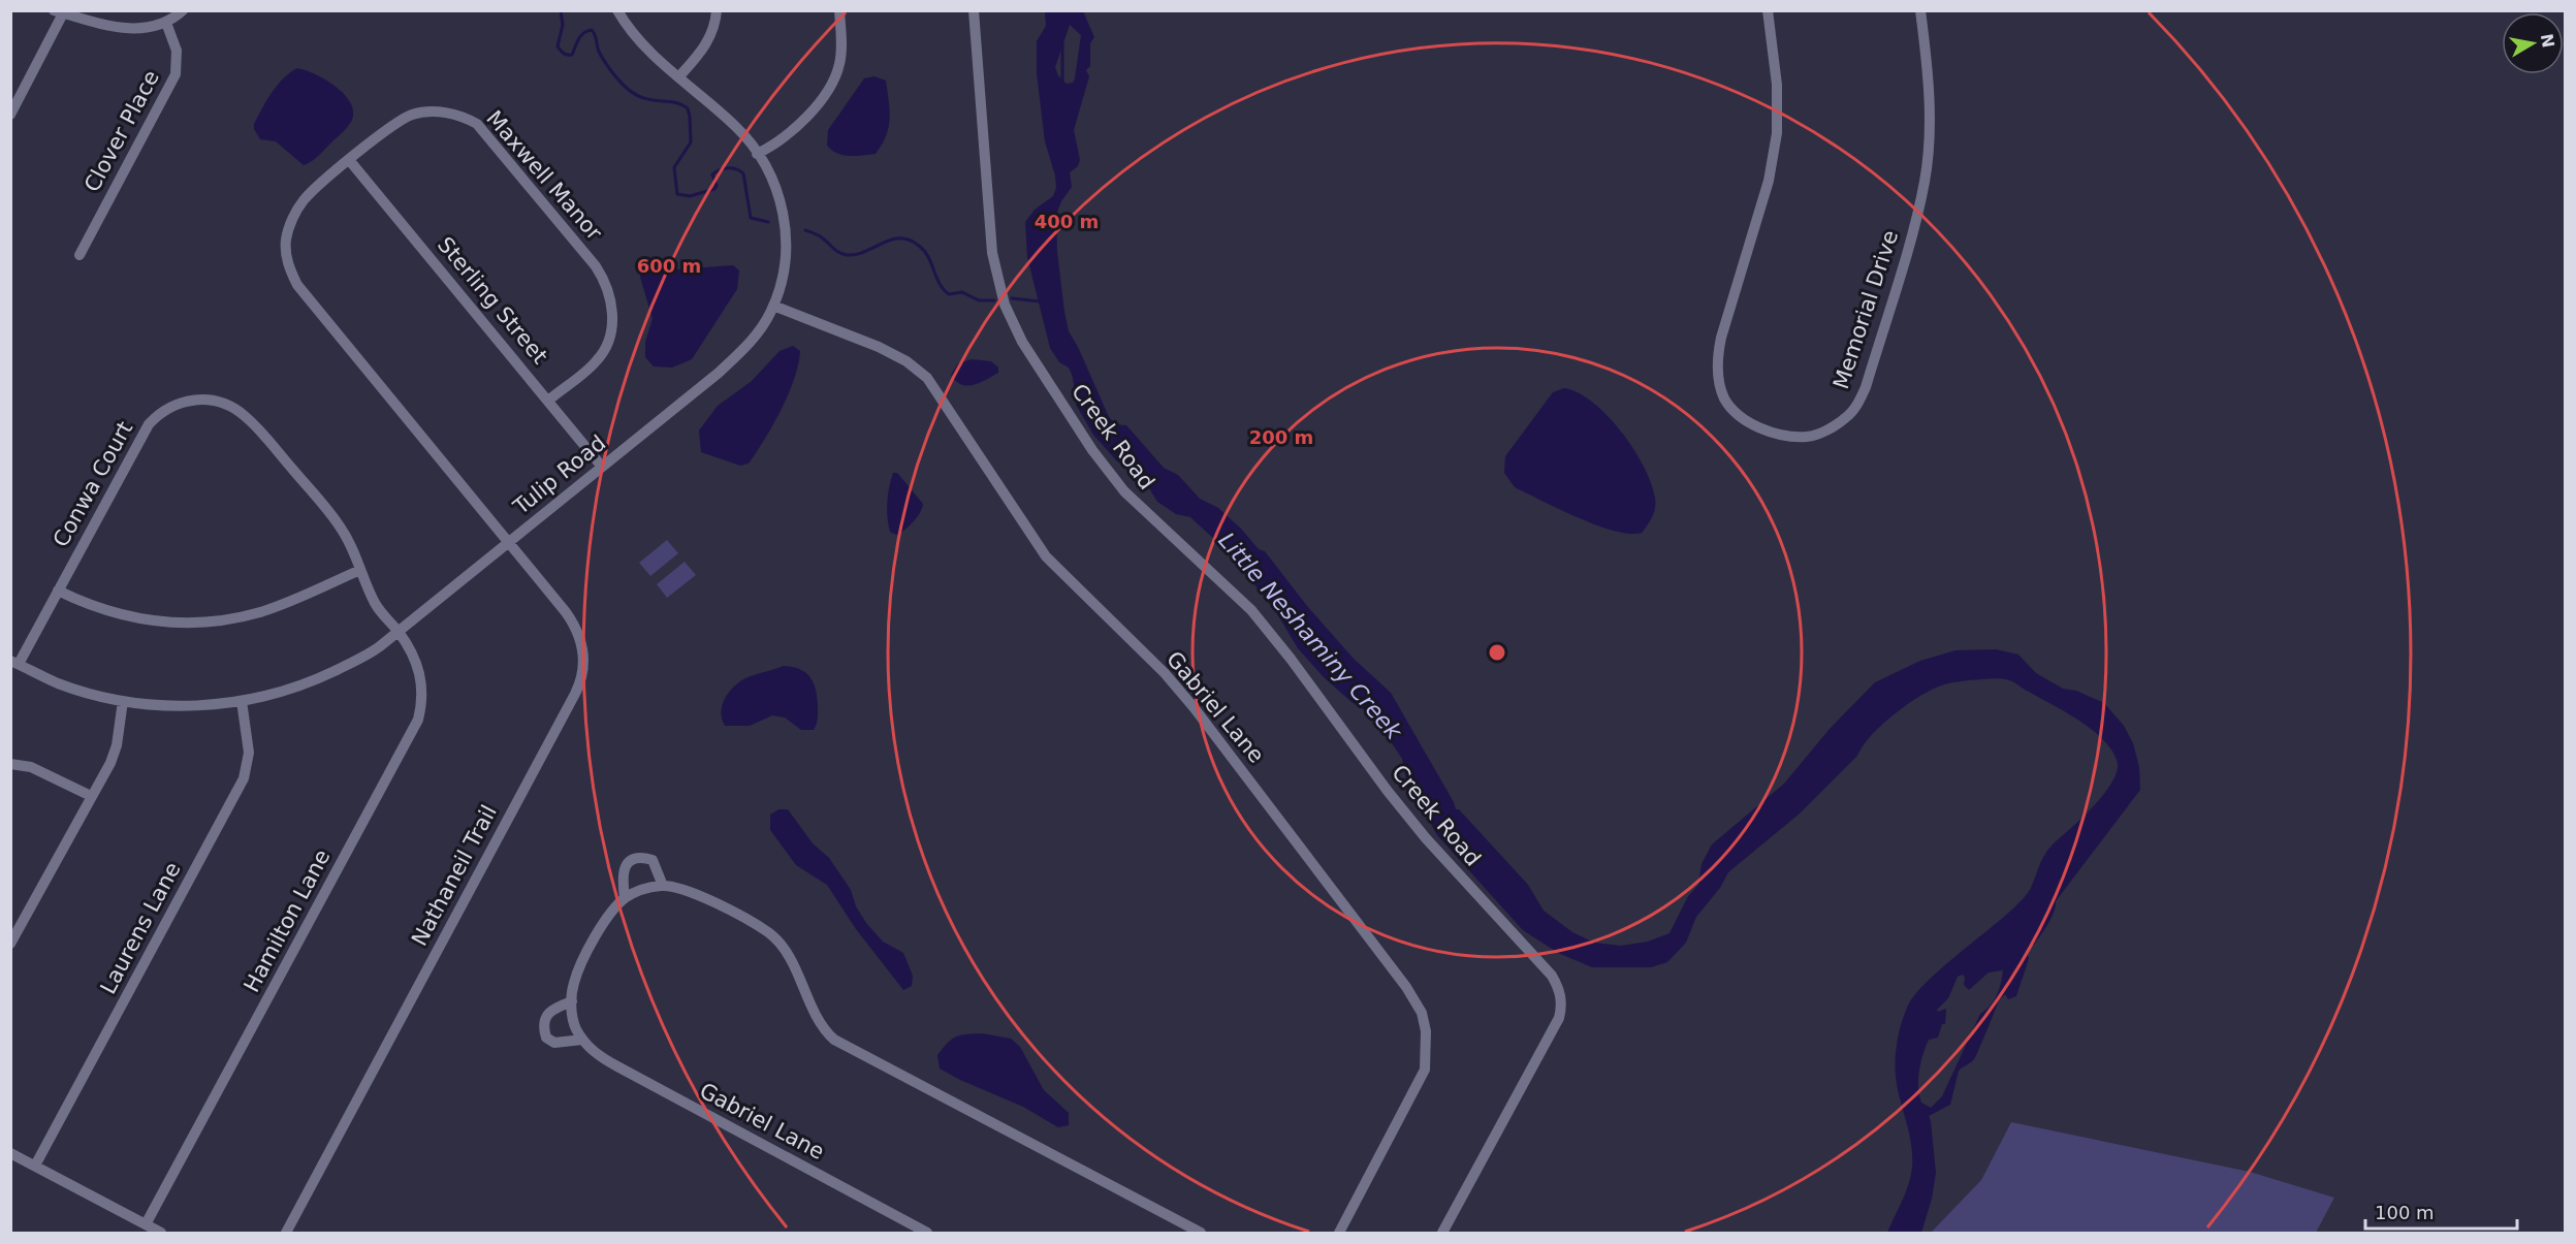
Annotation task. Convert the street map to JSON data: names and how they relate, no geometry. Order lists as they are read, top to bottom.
{
  "streets": {
    "street": [
      "Clover Place",
      "Maxwell Manor",
      "Sterling Street",
      "Memorial Drive",
      "Creek Road",
      "Tulip Road",
      "Conwa Court",
      "Gabriel Lane",
      "Nathaneil Trail",
      "Hamilton Lane",
      "Laurens Lane"
    ]
  },
  "crossings": [
    ["Maxwell Manor", "Sterling Street"],
    ["Maxwell Manor", "Tulip Road"],
    ["Maxwell Manor", "Nathaneil Trail"],
    ["Sterling Street", "Tulip Road"],
    ["Tulip Road", "Conwa Court"],
    ["Tulip Road", "Gabriel Lane"],
    ["Tulip Road", "Nathaneil Trail"],
    ["Tulip Road", "Hamilton Lane"],
    ["Tulip Road", "Laurens Lane"],
    ["Conwa Court", "Hamilton Lane"]
  ],
  "water": ["Little Neshaminy Creek"],
  "scale_bar": "100 m",
  "north": "right",
  "rings": ["400 m", "600 m", "200 m"]
}
